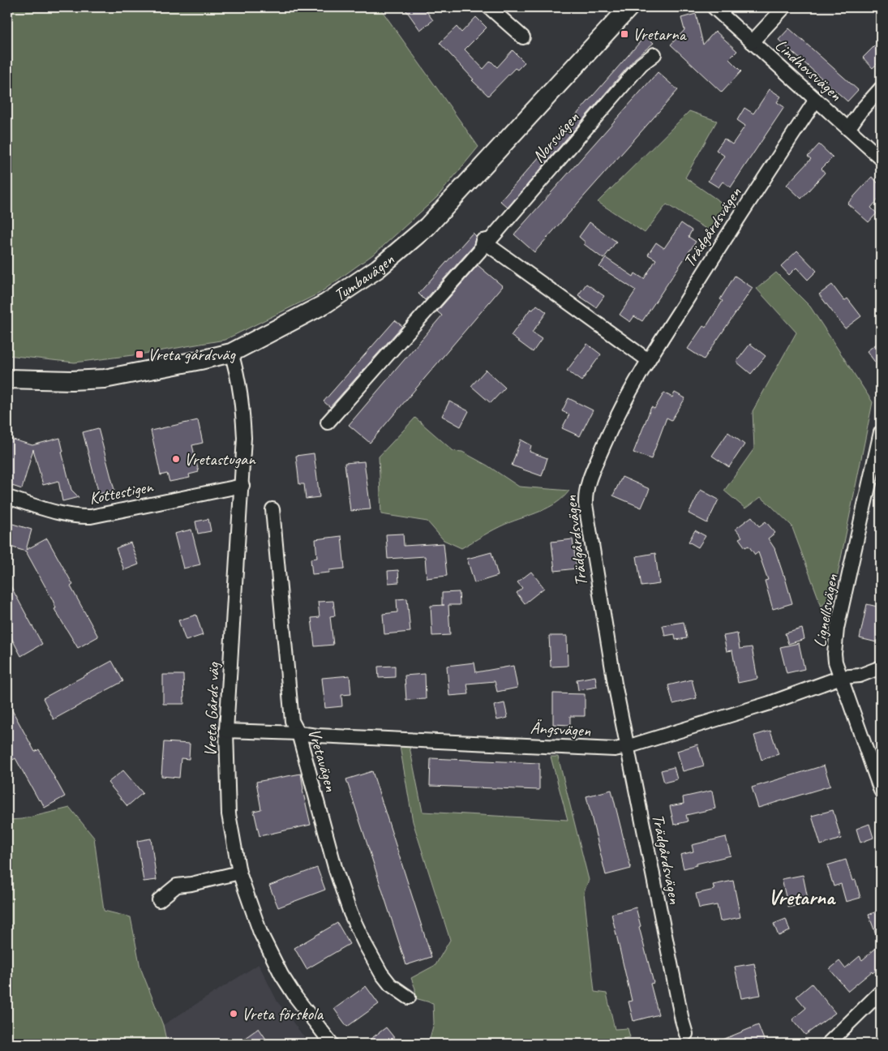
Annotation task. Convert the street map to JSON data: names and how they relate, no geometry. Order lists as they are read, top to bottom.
{
  "streets": {
    "main road": ["Tumbavägen"],
    "street": [
      "Lindhovsvägen",
      "Norsvägen",
      "Trädgårdsvägen",
      "Kottestigen",
      "Lignellsvägen",
      "Vreta Gårds väg",
      "Ängsvägen",
      "Vretavägen"
    ]
  },
  "crossings": [
    ["Lindhovsvägen", "Trädgårdsvägen"],
    ["Trädgårdsvägen", "Ängsvägen"],
    ["Tumbavägen", "Vreta Gårds väg"],
    ["Kottestigen", "Vreta Gårds väg"],
    ["Lignellsvägen", "Ängsvägen"],
    ["Vreta Gårds väg", "Ängsvägen"],
    ["Ängsvägen", "Vretavägen"]
  ],
  "districts": ["Vretarna"],
  "places": {
    "transit": ["Vretarna", "Vreta gårdsväg"],
    "other": ["Vretastugan", "Vreta förskola"]
  }
}
